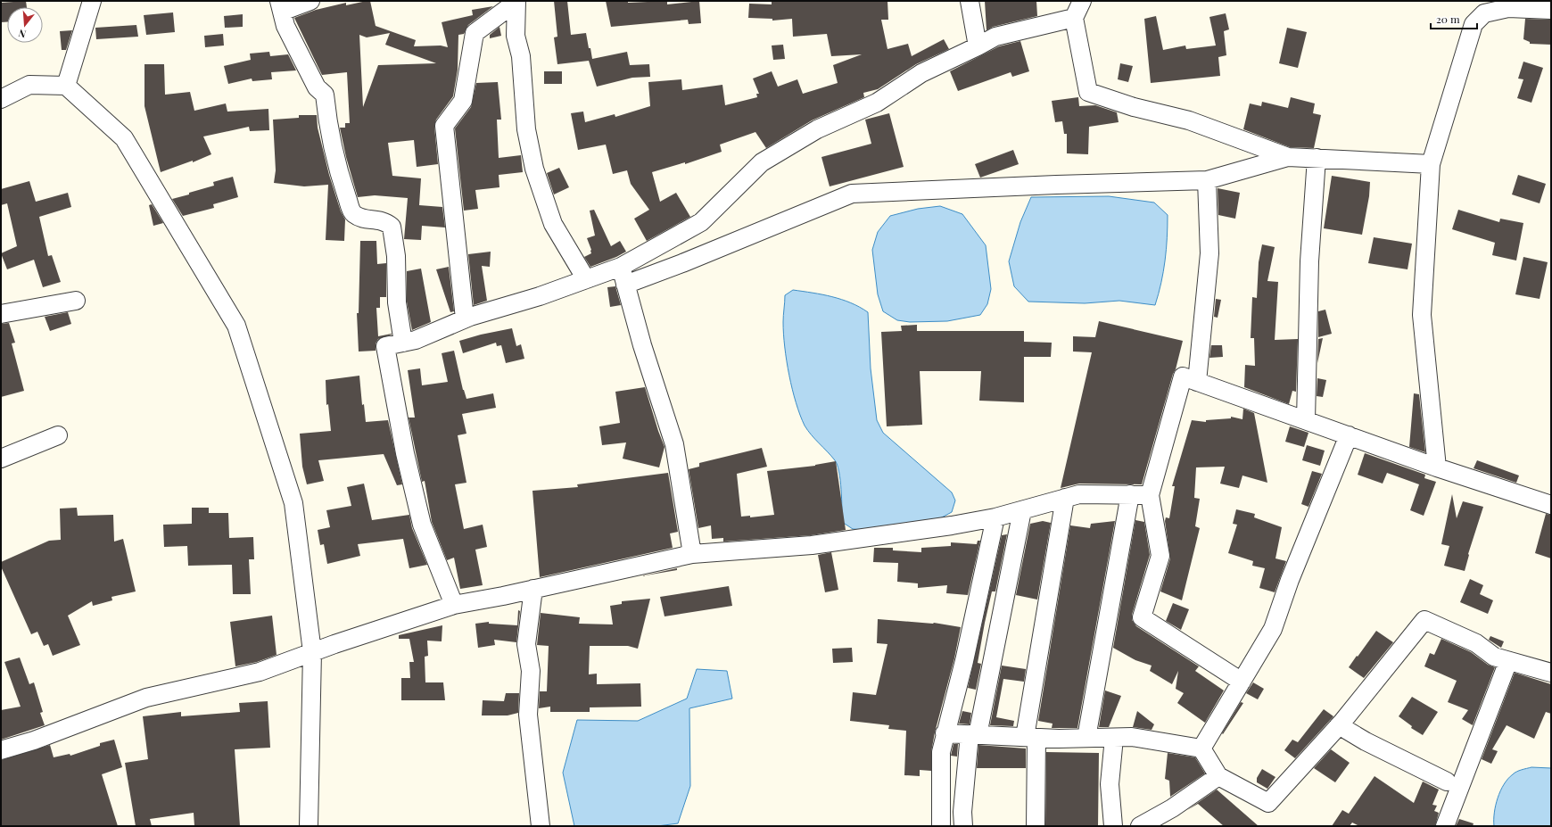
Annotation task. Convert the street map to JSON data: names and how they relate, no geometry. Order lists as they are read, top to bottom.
{
  "scale_bar": "20 m",
  "north": "bottom"
}
